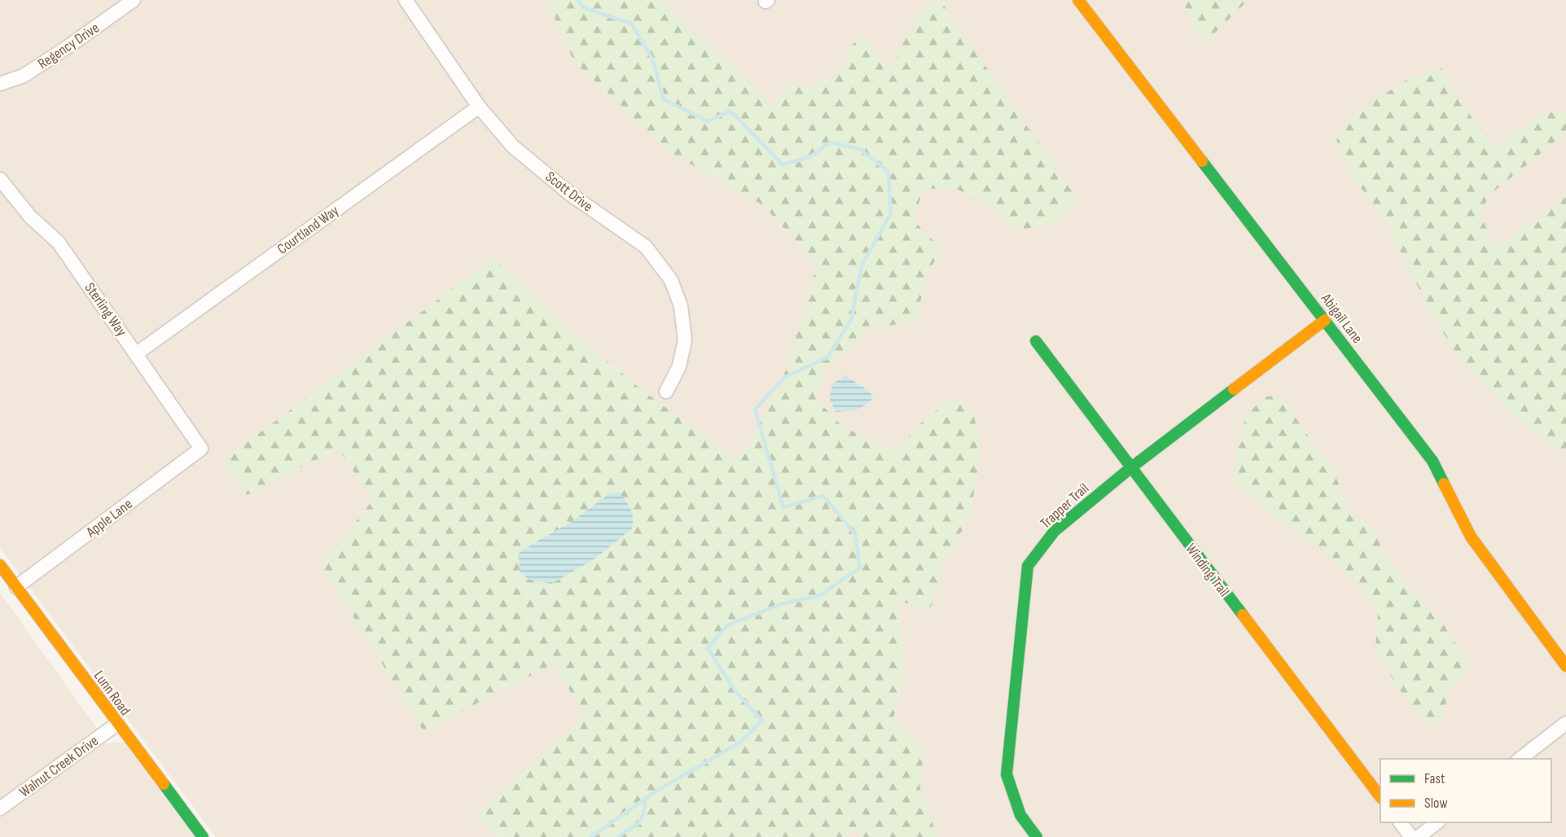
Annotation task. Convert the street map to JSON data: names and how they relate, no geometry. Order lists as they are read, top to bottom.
{
  "streets": {
    "street": [
      "Regency Drive",
      "Scott Drive",
      "Courtland Way",
      "Sterling Way",
      "Abigail Lane",
      "Trapper Trail",
      "Apple Lane",
      "Winding Trail",
      "Lunn Road",
      "Walnut Creek Drive"
    ]
  },
  "crossings": [
    ["Scott Drive", "Courtland Way"],
    ["Courtland Way", "Sterling Way"],
    ["Sterling Way", "Apple Lane"],
    ["Abigail Lane", "Trapper Trail"],
    ["Trapper Trail", "Winding Trail"],
    ["Apple Lane", "Lunn Road"],
    ["Lunn Road", "Walnut Creek Drive"]
  ],
  "legend": ["Fast", "Slow"]
}
